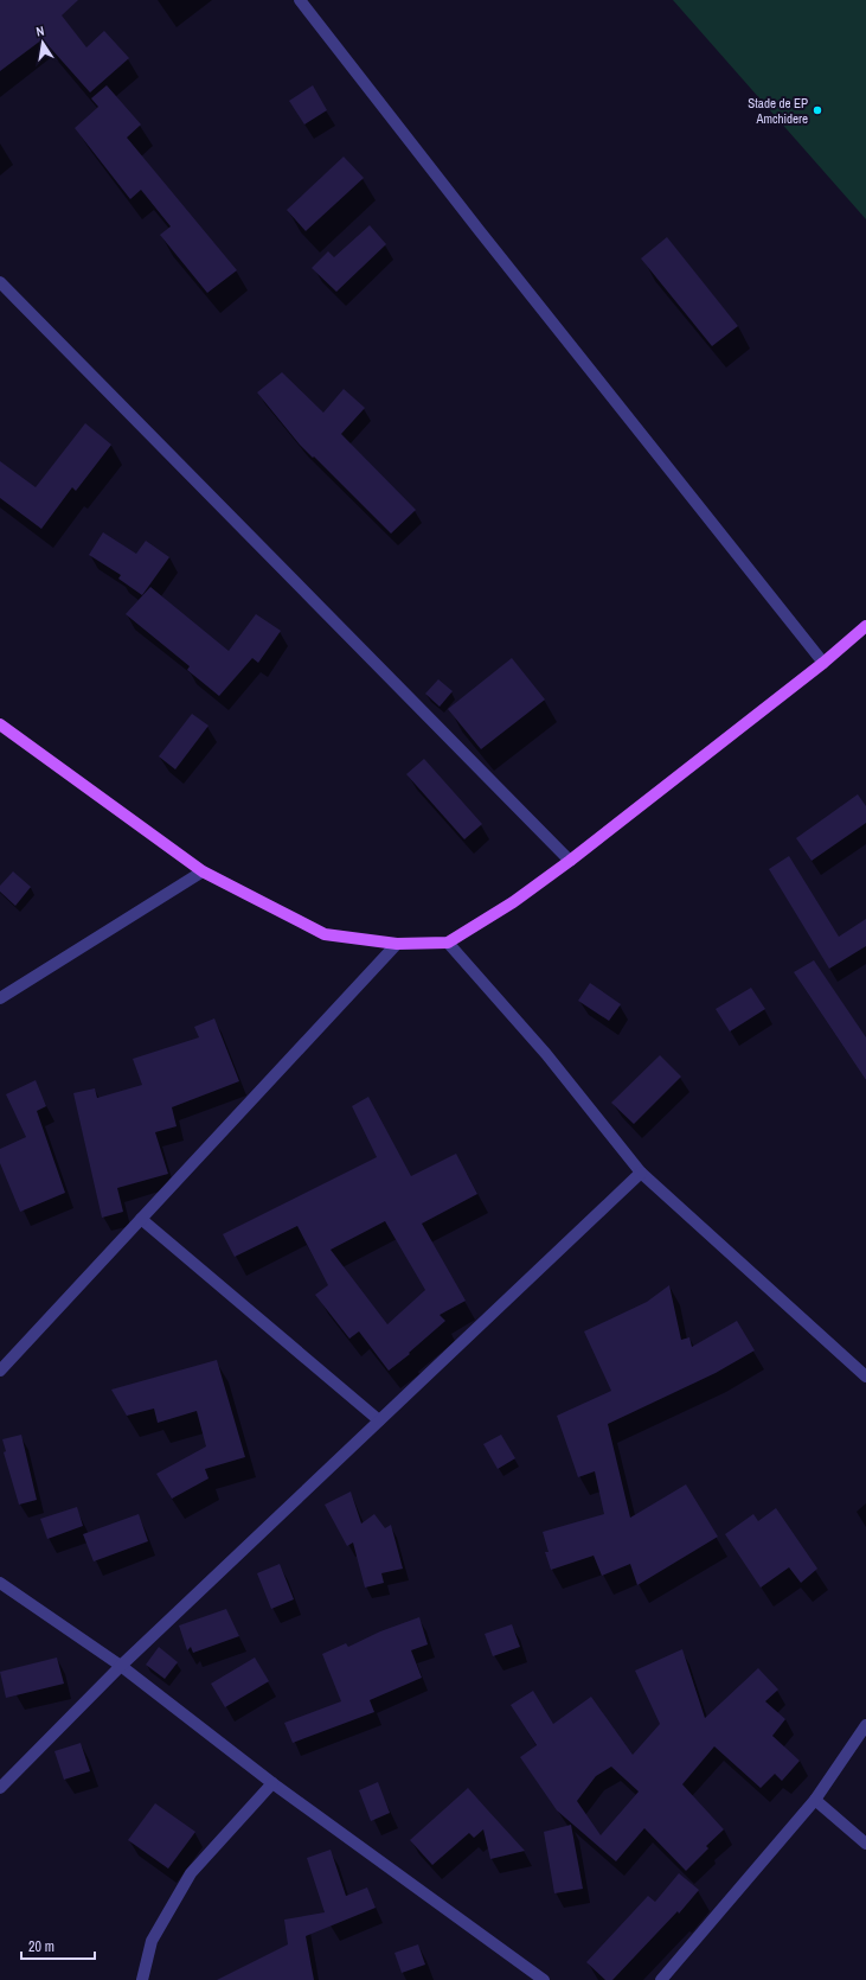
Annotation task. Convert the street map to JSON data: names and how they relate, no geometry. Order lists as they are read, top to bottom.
{
  "places": ["Stade de EP Amchidere"],
  "scale_bar": "20 m",
  "north": "top"
}
